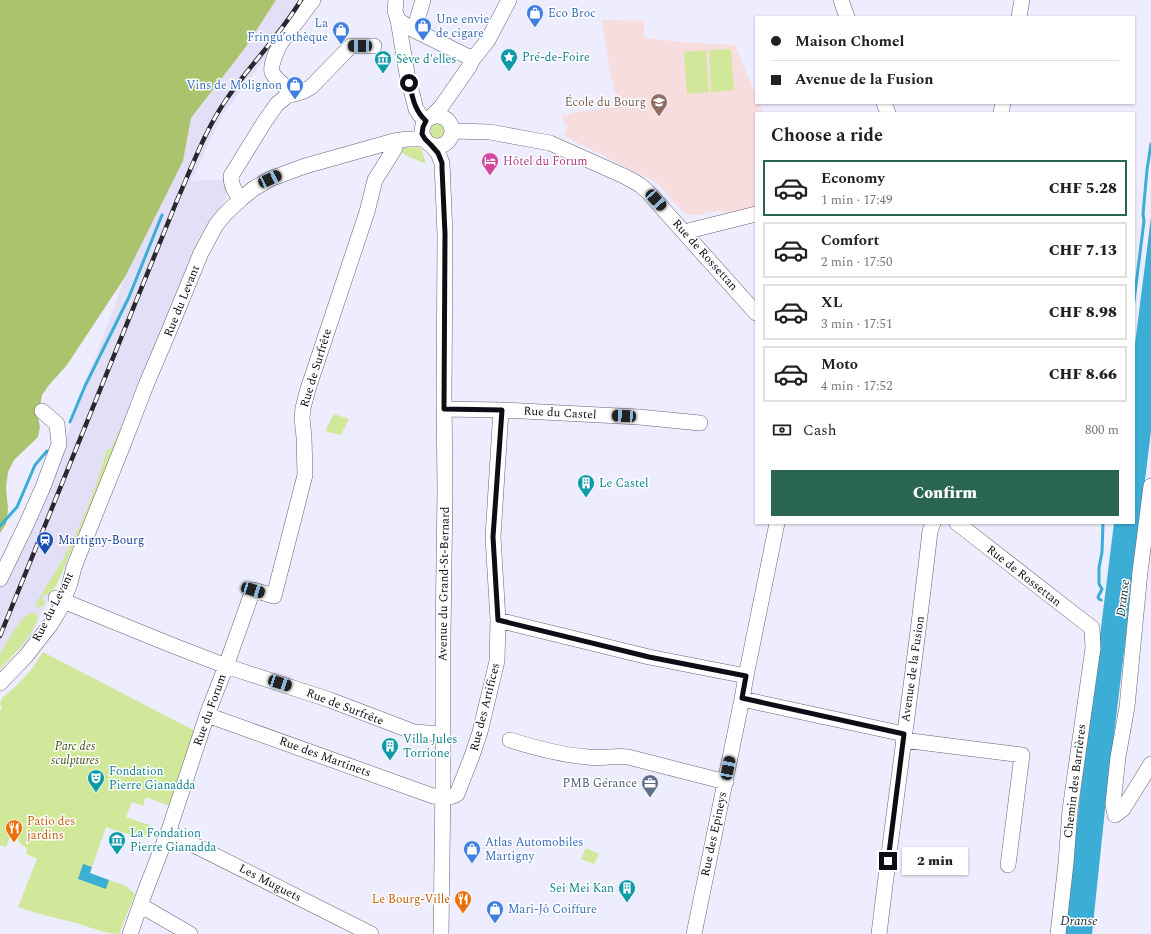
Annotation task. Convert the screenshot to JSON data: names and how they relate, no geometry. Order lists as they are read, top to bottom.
{
  "streets": {
    "street": [
      "Rue de Rossettan",
      "Rue du Levant",
      "Rue de Surfrête",
      "Rue du Castel",
      "Avenue du Grand-St-Bernard",
      "Avenue de la Fusion",
      "Rue des Artifices",
      "Rue du Forum",
      "Rue des Martinets",
      "Chemin des Barrières",
      "Rue des Epineys",
      "Les Muguets"
    ]
  },
  "crossings": [
    ["Rue de Rossettan", "Avenue du Grand-St-Bernard"],
    ["Rue de Rossettan", "Chemin des Barrières"],
    ["Rue du Levant", "Rue de Surfrête"],
    ["Rue du Levant", "Avenue du Grand-St-Bernard"],
    ["Rue de Surfrête", "Avenue du Grand-St-Bernard"],
    ["Rue de Surfrête", "Rue du Forum"],
    ["Rue du Castel", "Avenue du Grand-St-Bernard"],
    ["Rue du Castel", "Rue des Artifices"],
    ["Avenue du Grand-St-Bernard", "Rue des Artifices"],
    ["Avenue du Grand-St-Bernard", "Rue des Martinets"],
    ["Rue des Artifices", "Rue des Martinets"],
    ["Rue du Forum", "Rue des Martinets"],
    ["Rue du Forum", "Les Muguets"]
  ],
  "water": ["Dranse"],
  "parks": ["Parc des sculptures"],
  "places": {
    "shop": [
      "Eco Broc",
      "Une envie de cigare",
      "La Fringu’othèque",
      "Vins de Molignon",
      "Atlas Automobiles Martigny",
      "Mari-Jô Coiffure"
    ],
    "place": ["Pré-de-Foire"],
    "museum": ["Sève d'elles", "La Fondation Pierre Gianadda"],
    "school or university": ["École du Bourg"],
    "hotel": ["Hôtel du Forum"],
    "building": ["Le Castel", "Villa Jules Torrione", "Sei Mei Kan"],
    "station": ["Martigny-Bourg"],
    "theatre": ["Fondation Pierre Gianadda"],
    "office": ["PMB Gérance"],
    "restaurant": ["Patio des jardins", "Le Bourg-Ville"]
  },
  "page": {
    "banner": ["Maison Chomel", "Avenue de la Fusion"],
    "heading": "Choose a ride",
    "list": [
      {
        "name": "Economy",
        "note": "1 min · 17:49",
        "value": "CHF 5.28"
      },
      {
        "name": "Comfort",
        "note": "2 min · 17:50",
        "value": "CHF 7.13"
      },
      {
        "name": "XL",
        "note": "3 min · 17:51",
        "value": "CHF 8.98"
      },
      {
        "name": "Moto",
        "note": "4 min · 17:52",
        "value": "CHF 8.66"
      }
    ],
    "pay": ["Cash", "800 m"],
    "buttons": "Confirm",
    "bubble": "2 min"
  }
}
